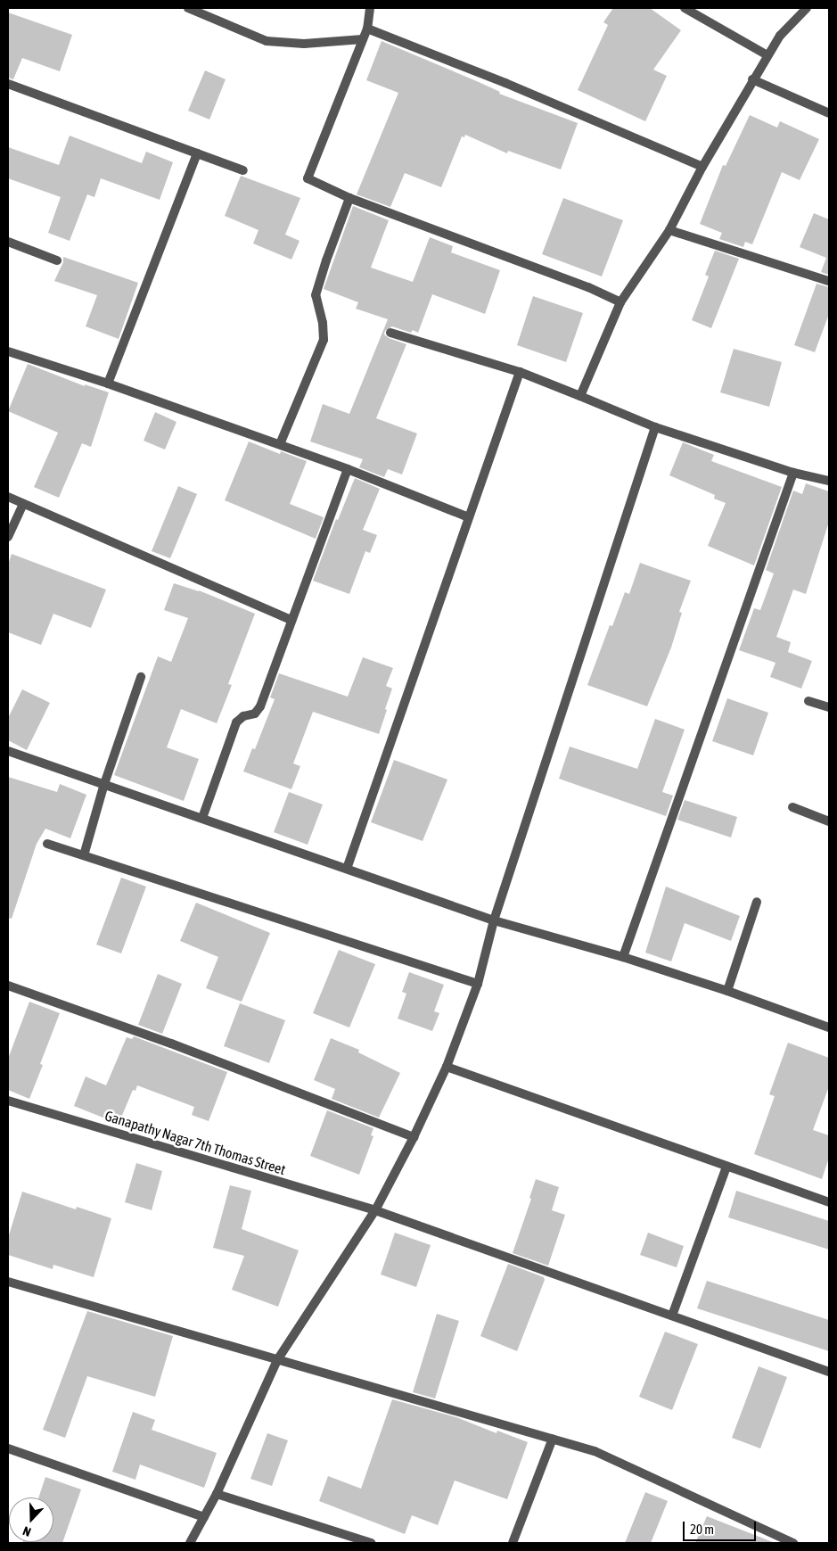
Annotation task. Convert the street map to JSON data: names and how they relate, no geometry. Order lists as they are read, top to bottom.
{
  "streets": {
    "street": ["Ganapathy Nagar 7th Thomas Street"]
  },
  "scale_bar": "20 m",
  "north": "bottom"
}
